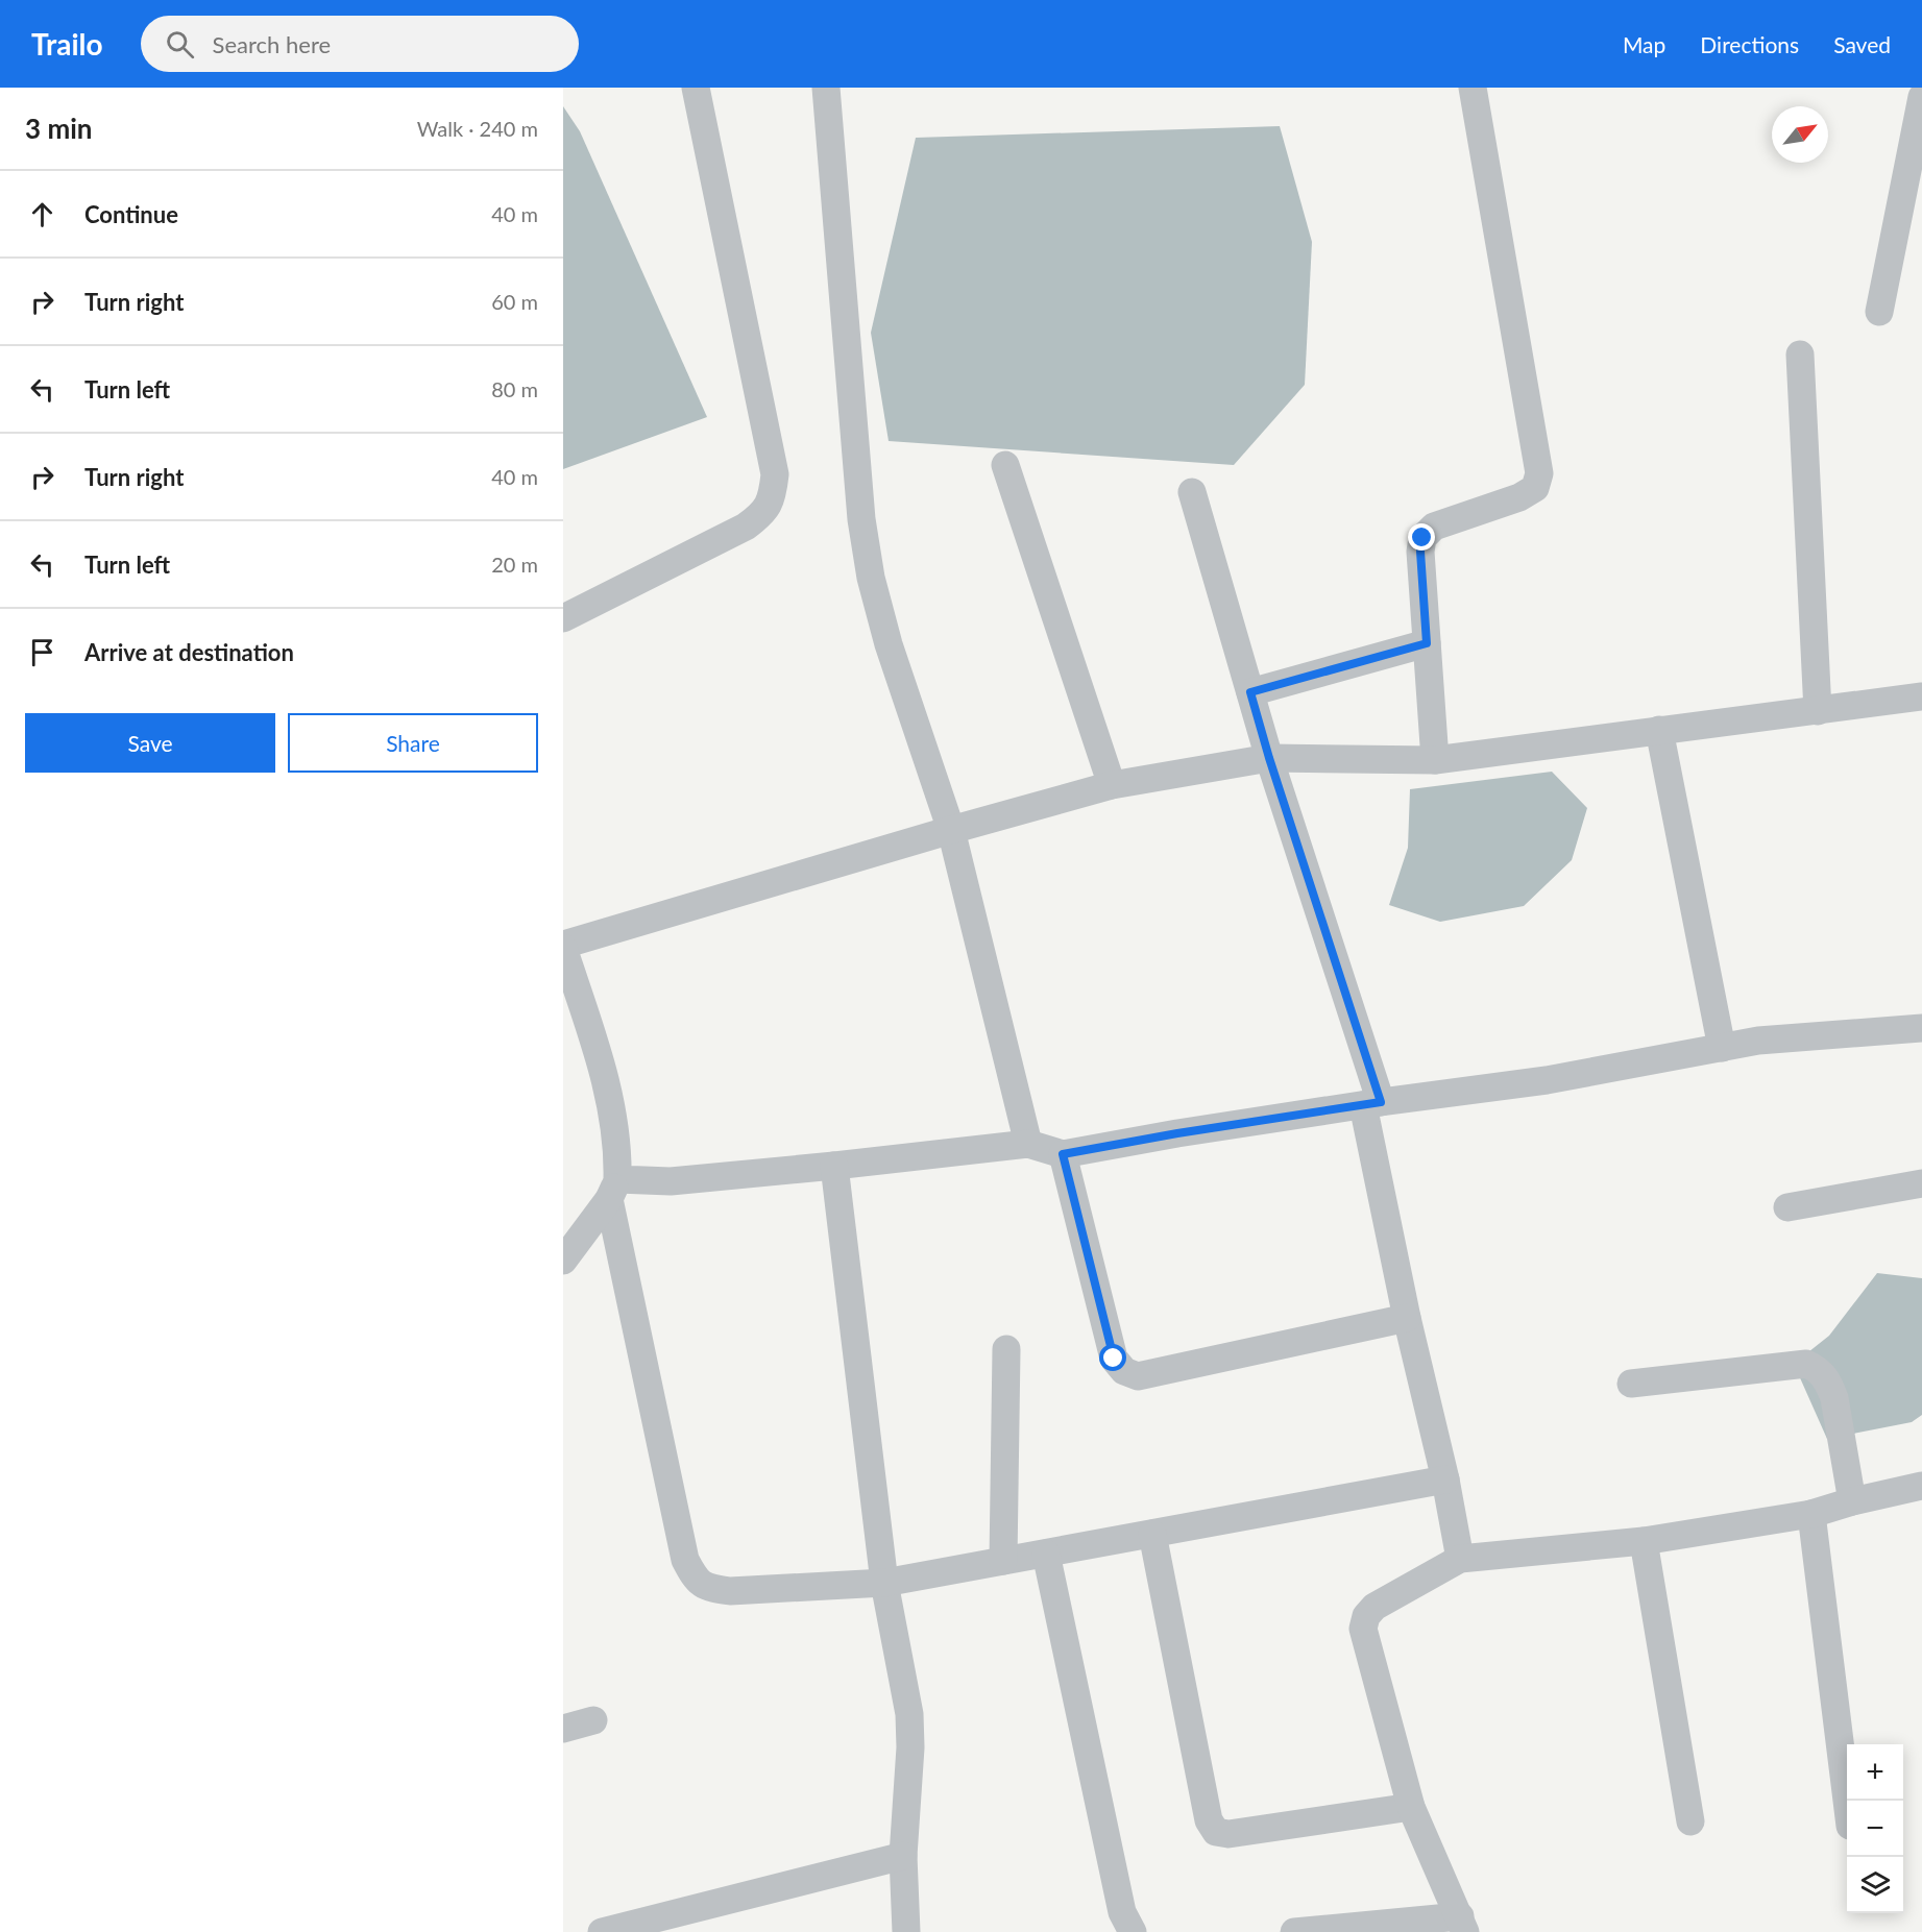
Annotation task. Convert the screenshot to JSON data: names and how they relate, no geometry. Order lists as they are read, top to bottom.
{
  "north": "top right",
  "page": {
    "header": "Trailo",
    "search": "Search here",
    "nav": ["Map", "Directions", "Saved"],
    "heading": ["3 min", "Walk · 240 m"],
    "list": [
      ["Continue", "40 m"],
      ["Turn right", "60 m"],
      ["Turn left", "80 m"],
      ["Turn right", "40 m"],
      ["Turn left", "20 m"],
      "Arrive at destination"
    ],
    "buttons": ["Save", "Share"],
    "map_buttons": ["+", "−"]
  }
}
